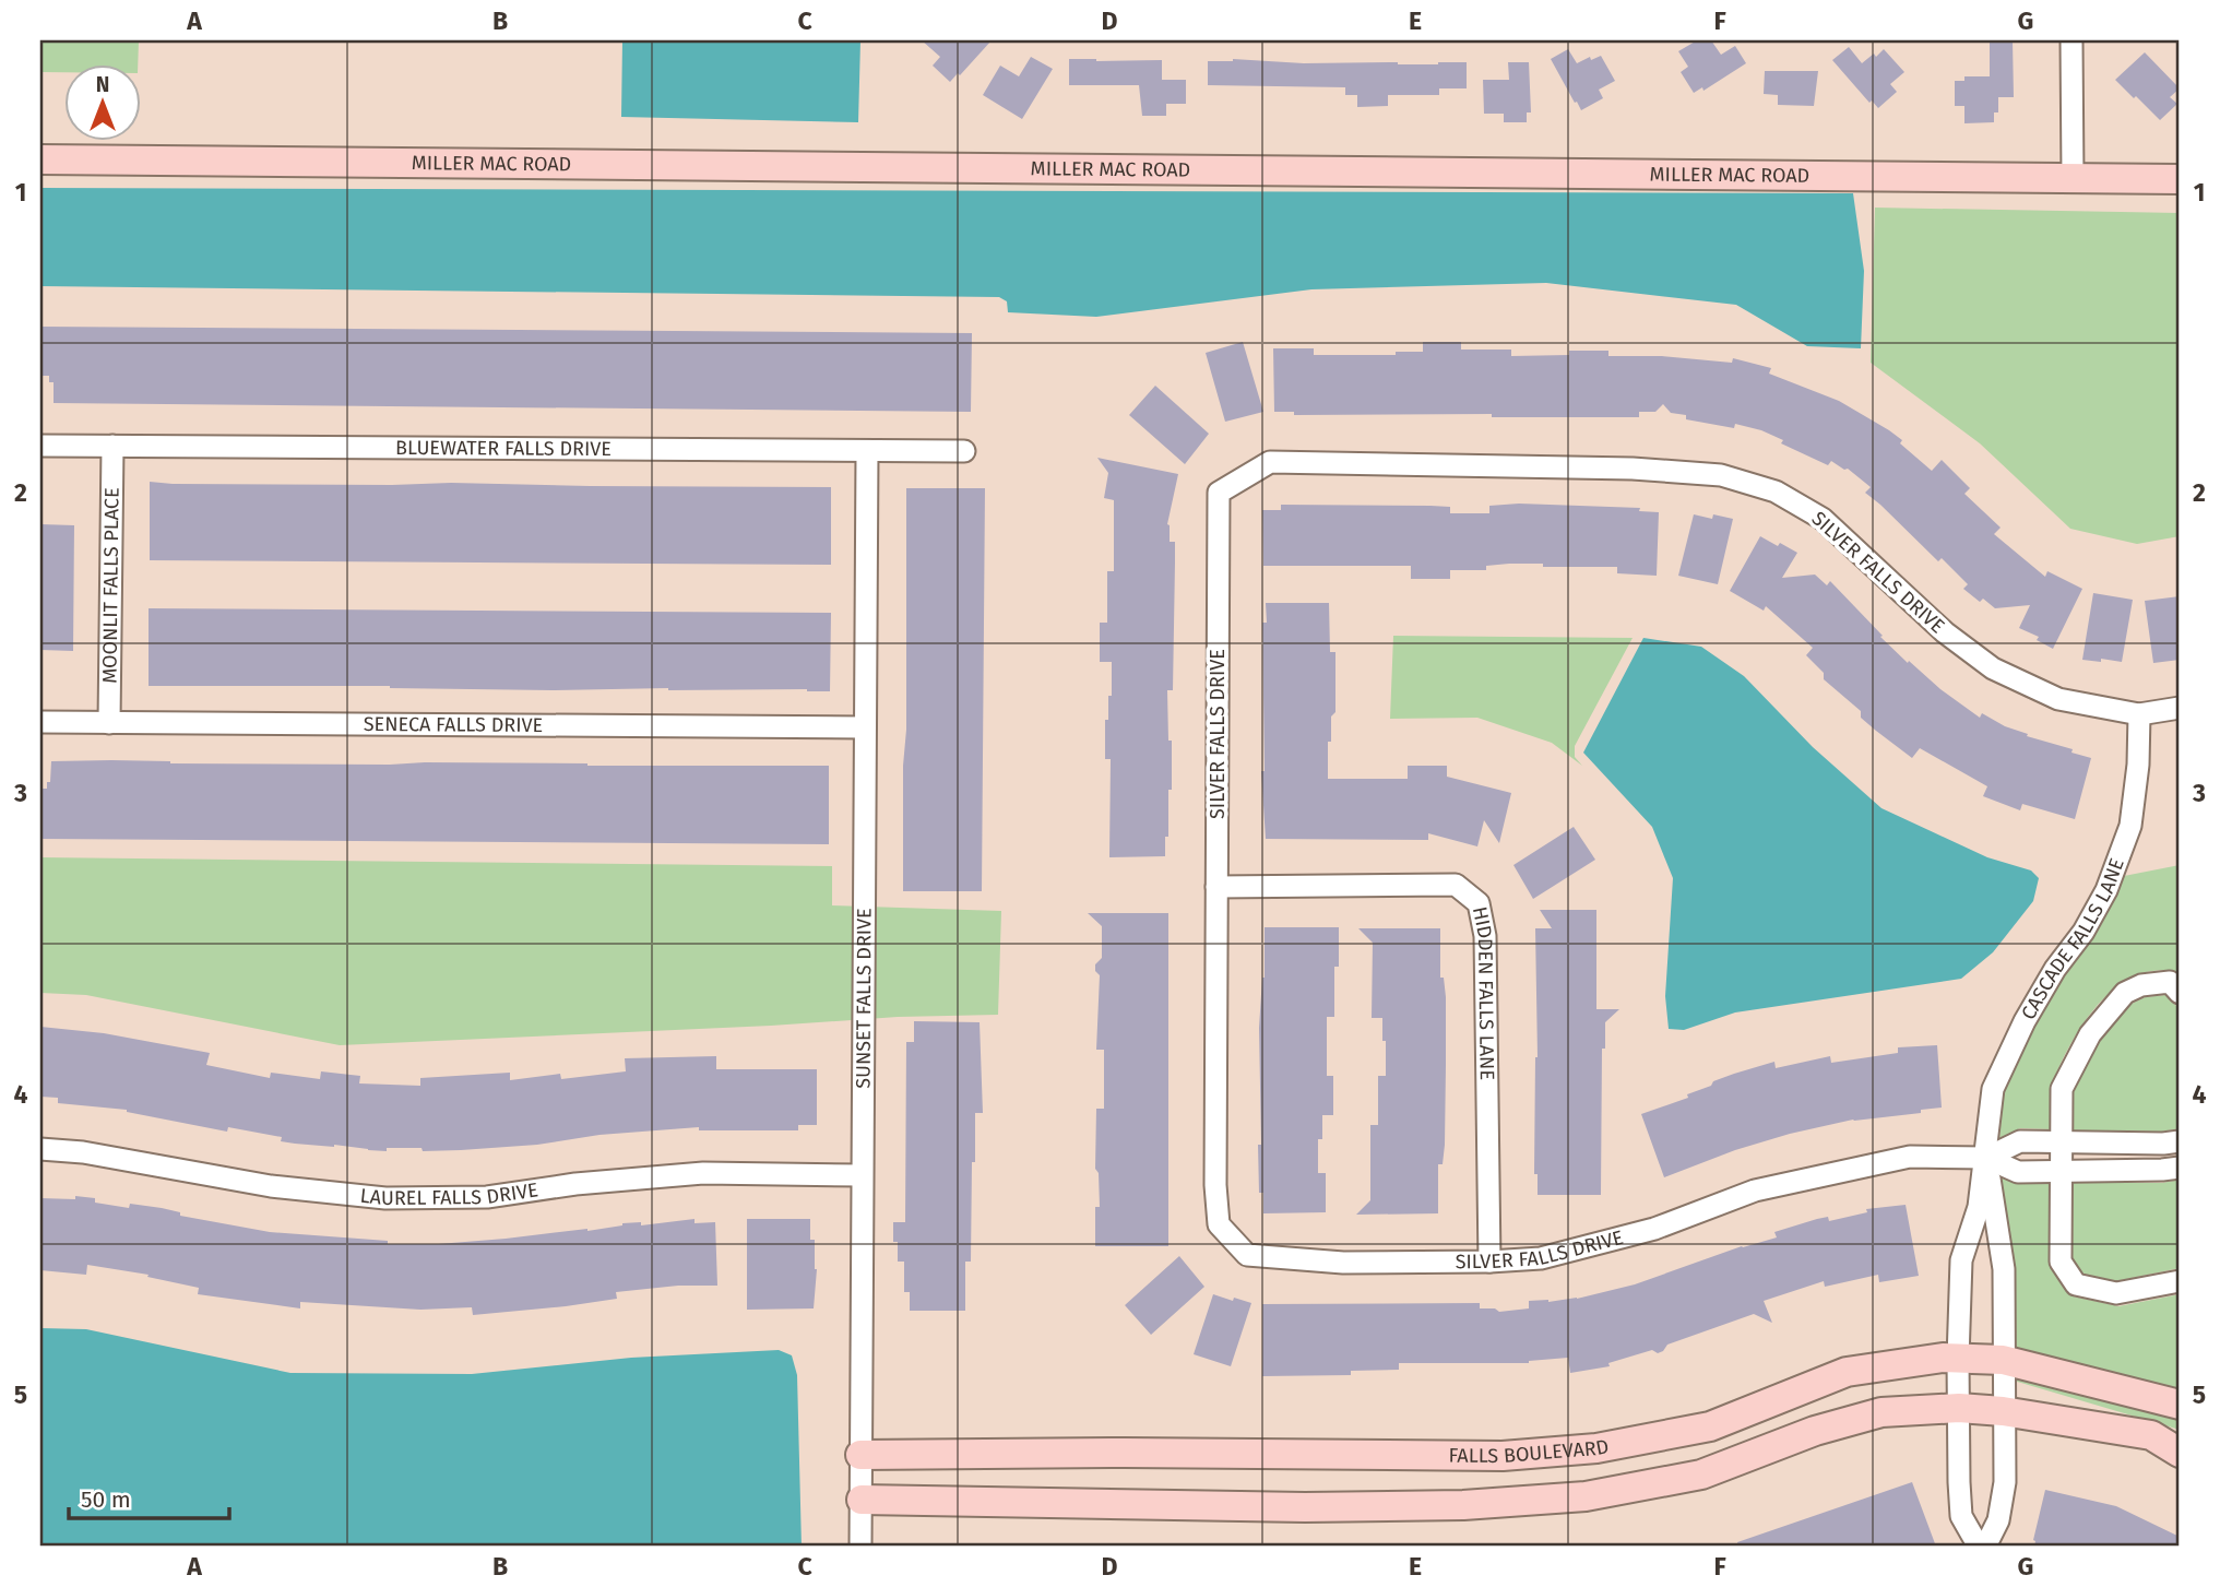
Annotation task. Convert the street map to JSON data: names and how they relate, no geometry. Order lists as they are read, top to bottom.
{
  "streets": {
    "street": [
      "MILLER MAC ROAD",
      "BLUEWATER FALLS DRIVE",
      "SILVER FALLS DRIVE",
      "MOONLIT FALLS PLACE",
      "SENECA FALLS DRIVE",
      "CASCADE FALLS LANE",
      "HIDDEN FALLS LANE",
      "SUNSET FALLS DRIVE",
      "LAUREL FALLS DRIVE",
      "FALLS BOULEVARD"
    ]
  },
  "crossings": [
    ["BLUEWATER FALLS DRIVE", "MOONLIT FALLS PLACE"],
    ["BLUEWATER FALLS DRIVE", "SUNSET FALLS DRIVE"],
    ["SILVER FALLS DRIVE", "CASCADE FALLS LANE"],
    ["SILVER FALLS DRIVE", "HIDDEN FALLS LANE"],
    ["MOONLIT FALLS PLACE", "SENECA FALLS DRIVE"],
    ["SENECA FALLS DRIVE", "SUNSET FALLS DRIVE"],
    ["CASCADE FALLS LANE", "FALLS BOULEVARD"],
    ["SUNSET FALLS DRIVE", "LAUREL FALLS DRIVE"],
    ["SUNSET FALLS DRIVE", "FALLS BOULEVARD"]
  ],
  "scale_bar": "50 m",
  "north": "top",
  "grid": {
    "columns": [
      "A",
      "B",
      "C",
      "D",
      "E",
      "F",
      "G"
    ],
    "rows": [
      "1",
      "2",
      "3",
      "4",
      "5"
    ]
  }
}
